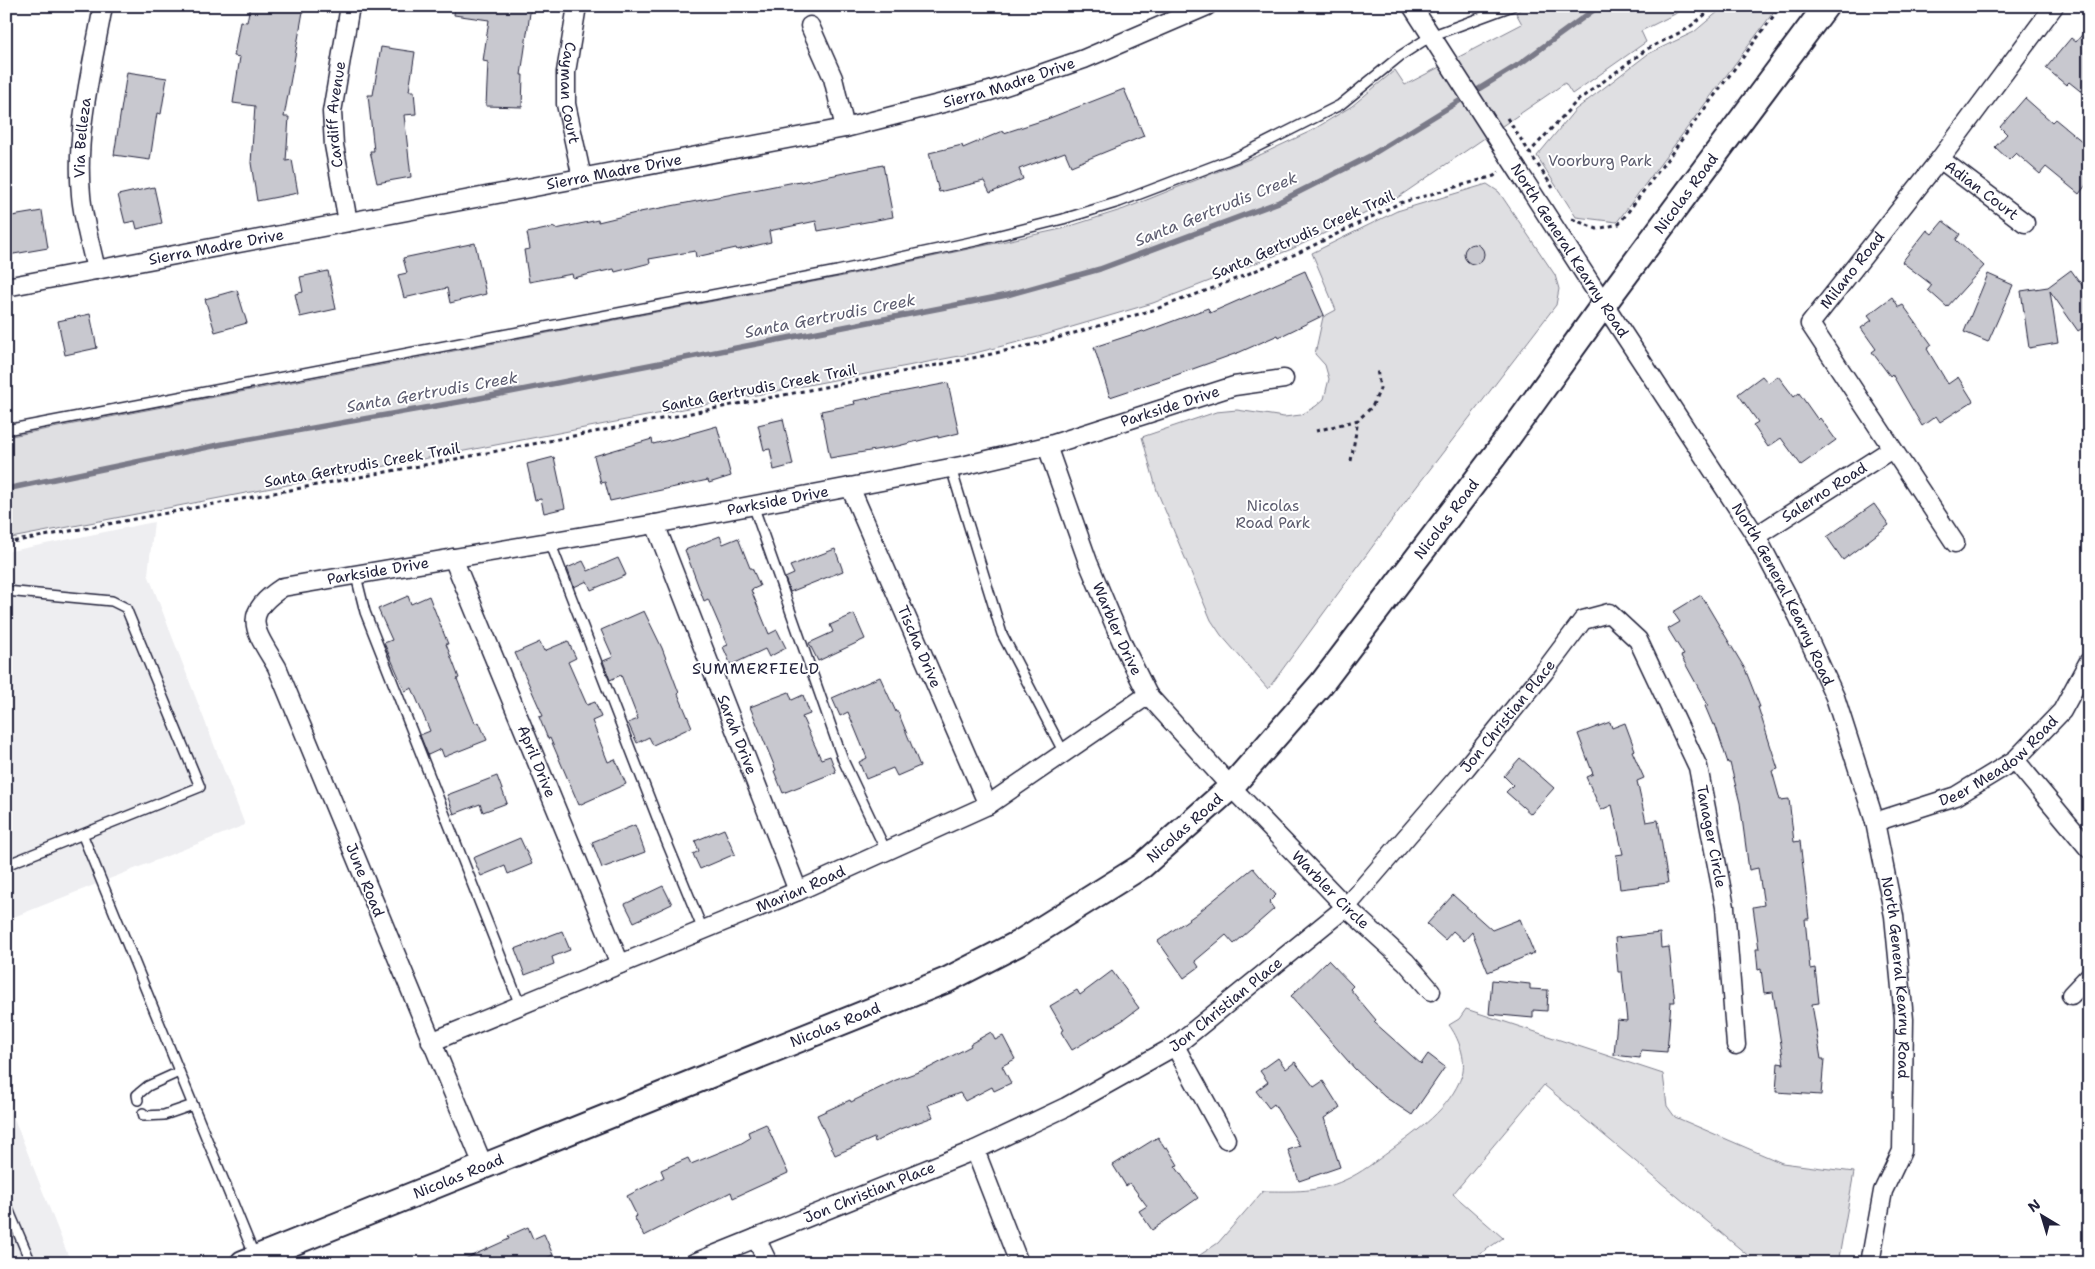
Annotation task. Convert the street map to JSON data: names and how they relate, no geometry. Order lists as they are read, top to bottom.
{
  "streets": {
    "main road": ["Nicolas Road"],
    "street": [
      "Sierra Madre Drive",
      "Cayman Court",
      "Cardiff Avenue",
      "Via Belleza",
      "Adian Court",
      "North General Kearny Road",
      "Milano Road",
      "Parkside Drive",
      "Salerno Road",
      "Warbler Drive",
      "Tischa Drive",
      "Jon Christian Place",
      "Sarah Drive",
      "Deer Meadow Road",
      "April Drive",
      "Tanager Circle",
      "June Road",
      "Marian Road",
      "Warbler Circle"
    ],
    "path": ["Santa Gertrudis Creek Trail"]
  },
  "crossings": [
    ["Sierra Madre Drive", "Cayman Court"],
    ["Sierra Madre Drive", "Cardiff Avenue"],
    ["Sierra Madre Drive", "Via Belleza"],
    ["Adian Court", "Milano Road"],
    ["Nicolas Road", "North General Kearny Road"],
    ["Nicolas Road", "Warbler Drive"],
    ["Nicolas Road", "June Road"],
    ["Nicolas Road", "Warbler Circle"],
    ["North General Kearny Road", "Salerno Road"],
    ["North General Kearny Road", "Deer Meadow Road"],
    ["Milano Road", "Salerno Road"],
    ["Parkside Drive", "Warbler Drive"],
    ["Parkside Drive", "Tischa Drive"],
    ["Parkside Drive", "Sarah Drive"],
    ["Parkside Drive", "April Drive"],
    ["Parkside Drive", "June Road"],
    ["Warbler Drive", "Marian Road"],
    ["Warbler Drive", "Warbler Circle"],
    ["Tischa Drive", "Marian Road"],
    ["Jon Christian Place", "Tanager Circle"],
    ["Jon Christian Place", "Warbler Circle"],
    ["Sarah Drive", "Marian Road"],
    ["April Drive", "Marian Road"],
    ["June Road", "Marian Road"]
  ],
  "districts": ["SUMMERFIELD"],
  "water": ["Santa Gertrudis Creek"],
  "parks": ["Voorburg Park", "Nicolas Road Park"],
  "north": "top left"
}
